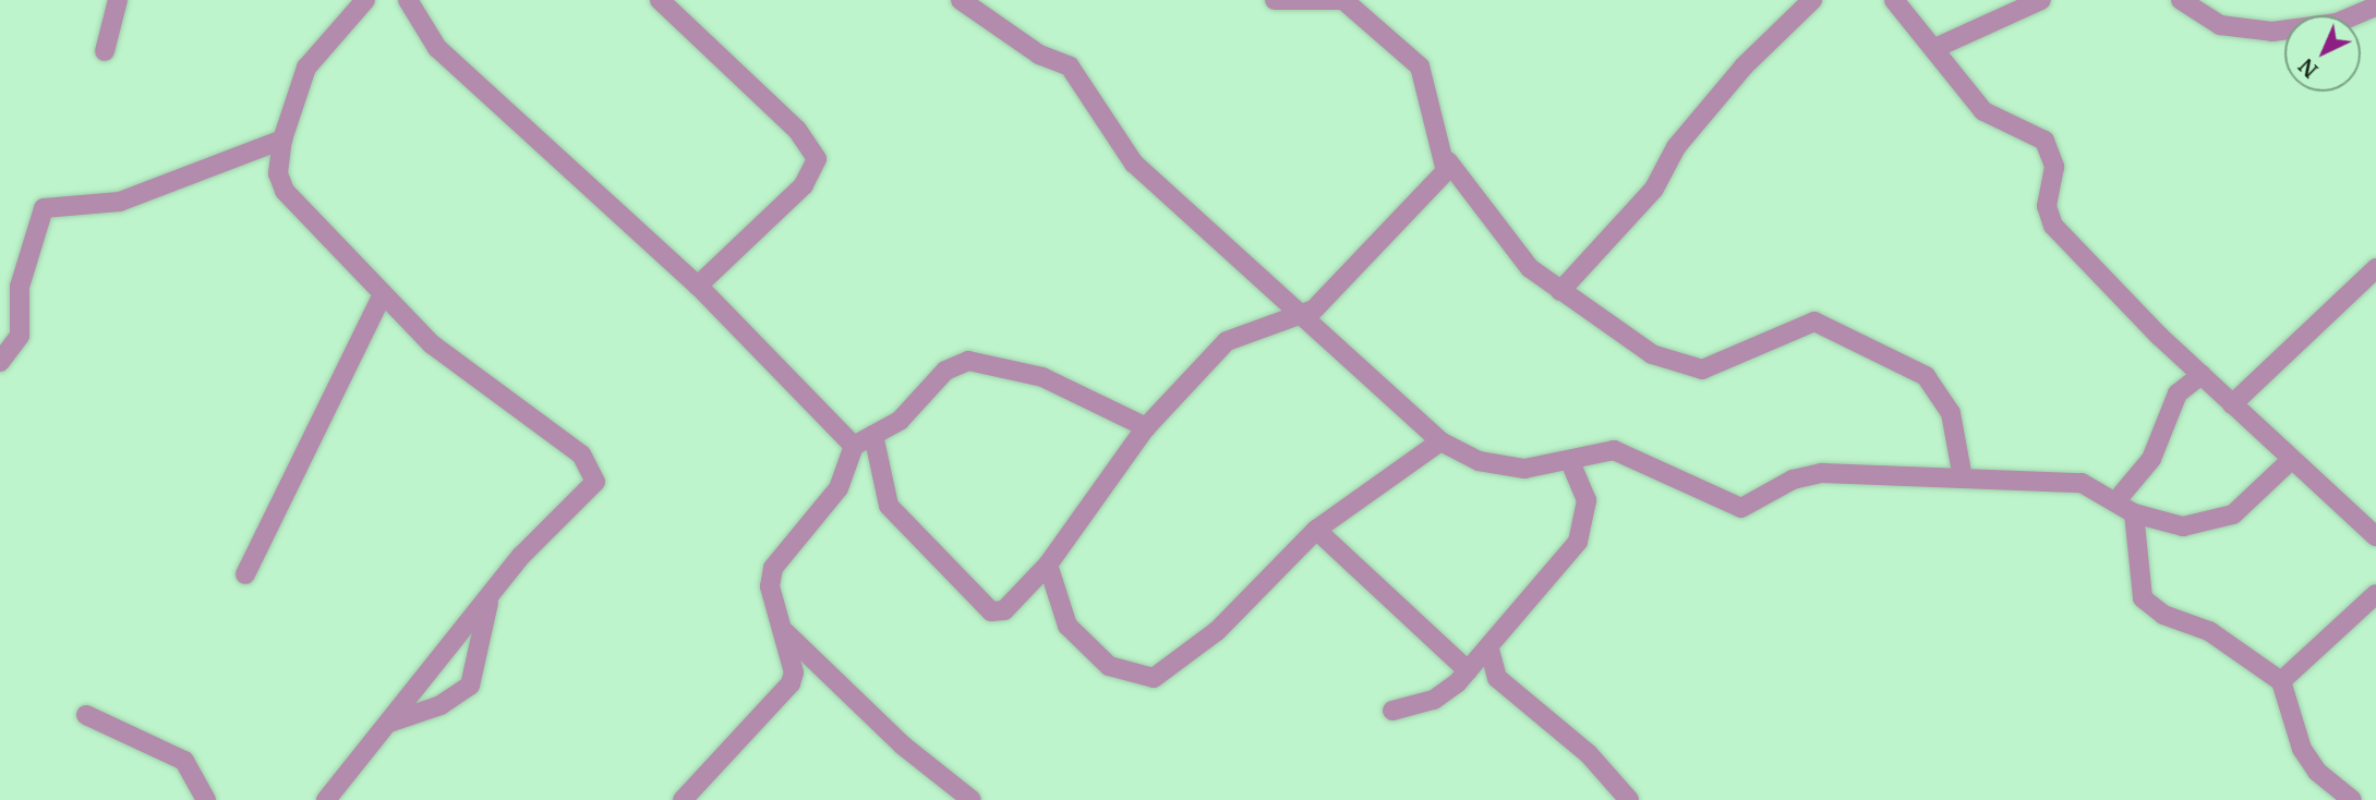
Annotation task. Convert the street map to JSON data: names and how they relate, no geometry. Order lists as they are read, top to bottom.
{
  "north": "bottom left"
}
